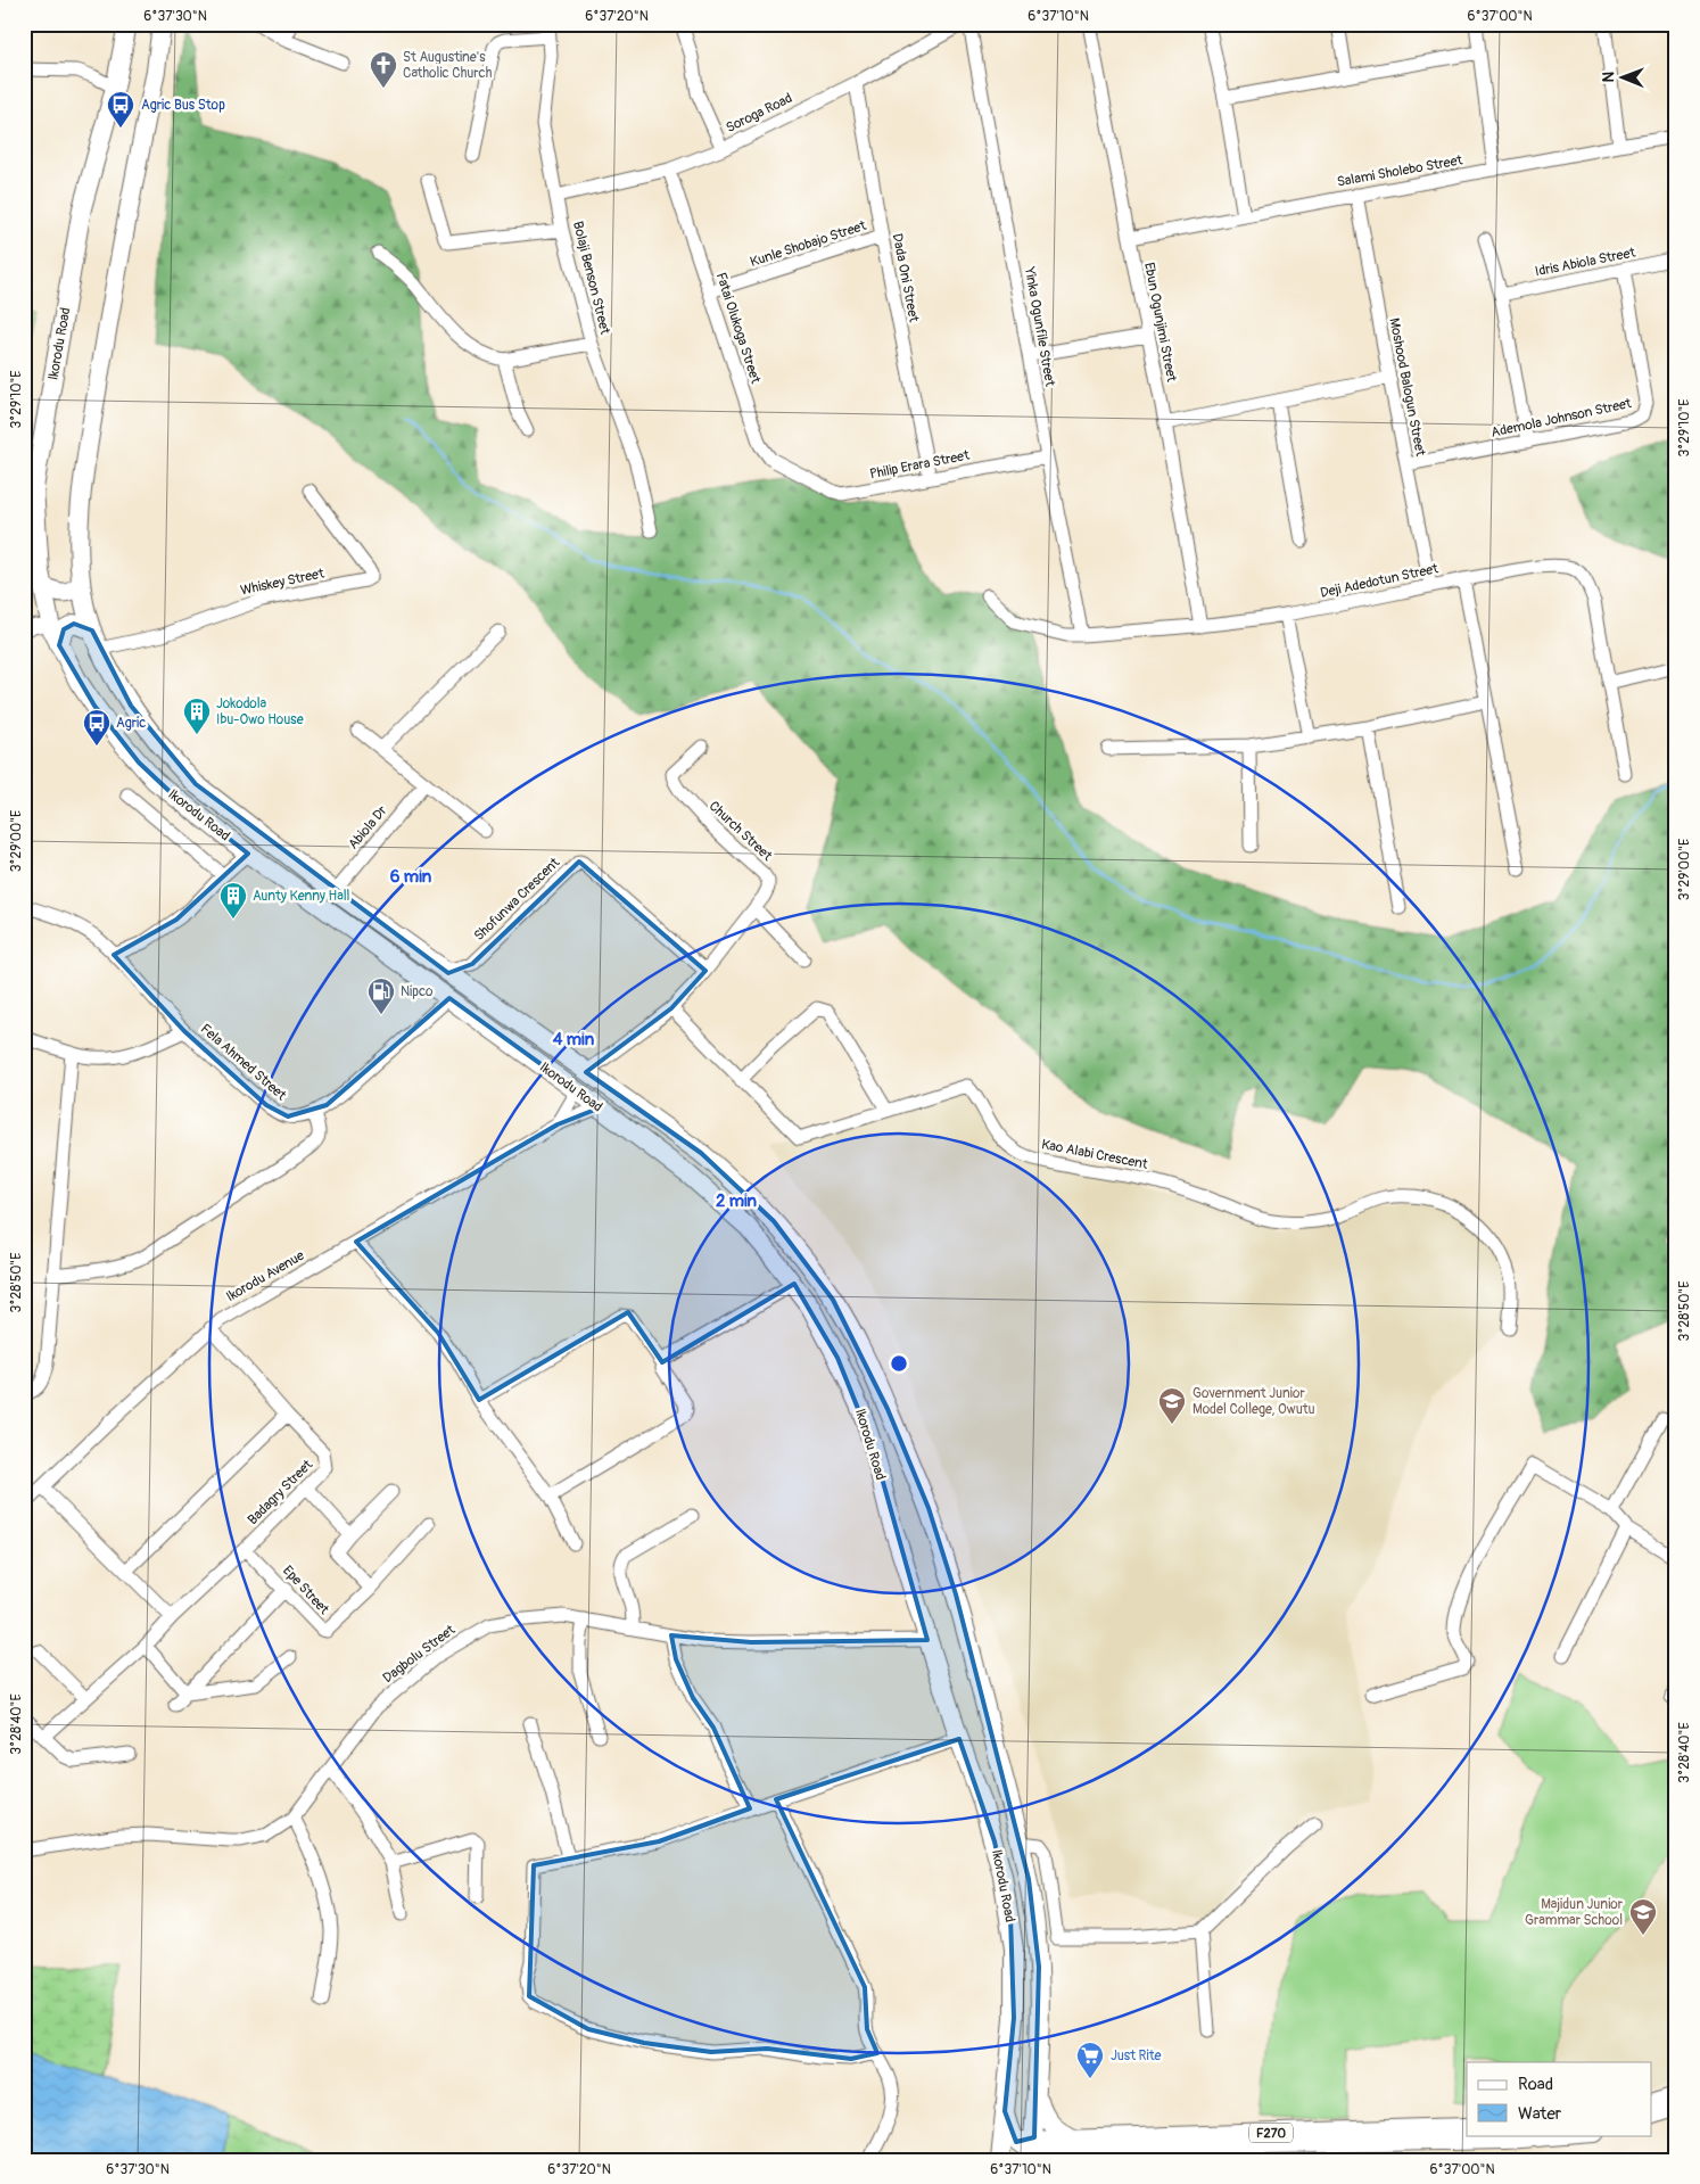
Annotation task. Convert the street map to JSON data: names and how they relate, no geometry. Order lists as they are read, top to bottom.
{
  "streets": {
    "highway": ["Ikorodu Road"],
    "main road": ["F270"],
    "street": [
      "Soroga Road",
      "Salami Sholebo Street",
      "Kunle Shobajo Street",
      "Idris Abiola Street",
      "Bolaji Benson Street",
      "Dada Oni Street",
      "Ebun Ogunjimi Street",
      "Yinka Ogunfile Street",
      "Fatai Olukoga Street",
      "Moshood Balogun Street",
      "Ademola Johnson Street",
      "Philip Erara Street",
      "Deji Adedotun Street",
      "Whiskey Street",
      "Abiola Dr",
      "Church Street",
      "Shofunwa Crescent",
      "Fela Ahmed Street",
      "Kao Alabi Crescent",
      "Ikorodu Avenue",
      "Badagry Street",
      "Epe Street",
      "Dagbolu Street"
    ]
  },
  "crossings": [
    ["Soroga Road", "Bolaji Benson Street"],
    ["Soroga Road", "Dada Oni Street"],
    ["Soroga Road", "Fatai Olukoga Street"],
    ["Salami Sholebo Street", "Ebun Ogunjimi Street"],
    ["Salami Sholebo Street", "Moshood Balogun Street"],
    ["Kunle Shobajo Street", "Dada Oni Street"],
    ["Kunle Shobajo Street", "Fatai Olukoga Street"],
    ["Idris Abiola Street", "Ademola Johnson Street"],
    ["Dada Oni Street", "Philip Erara Street"],
    ["Ebun Ogunjimi Street", "Deji Adedotun Street"],
    ["Yinka Ogunfile Street", "Philip Erara Street"],
    ["Yinka Ogunfile Street", "Deji Adedotun Street"],
    ["Fatai Olukoga Street", "Philip Erara Street"],
    ["Ikorodu Road", "Whiskey Street"],
    ["Ikorodu Road", "Abiola Dr"],
    ["Ikorodu Road", "Church Street"],
    ["Ikorodu Road", "Shofunwa Crescent"],
    ["Ikorodu Road", "Fela Ahmed Street"],
    ["Ikorodu Road", "Ikorodu Avenue"],
    ["Ikorodu Road", "Dagbolu Street"],
    ["Ikorodu Road", "F270"],
    ["Moshood Balogun Street", "Ademola Johnson Street"],
    ["Moshood Balogun Street", "Deji Adedotun Street"],
    ["Church Street", "Shofunwa Crescent"],
    ["Church Street", "Kao Alabi Crescent"],
    ["Ikorodu Avenue", "Badagry Street"],
    ["Badagry Street", "Epe Street"]
  ],
  "places": {
    "church": ["St Augustine's Catholic Church"],
    "bus stop": ["Agric Bus Stop", "Agric"],
    "building": ["Jokodola Ibu-Owo House", "Aunty Kenny Hall"],
    "fuel station": ["Nipco"],
    "school or university": ["Government Junior Model College, Owutu", "Majidun Junior Grammar School"],
    "supermarket": ["Just Rite"]
  },
  "legend": ["Road", "Water"],
  "north": "left",
  "coordinates": [
    "6°37'30\"N",
    "6°37'20\"N",
    "6°37'10\"N",
    "6°37'00\"N",
    "3°29'10\"E",
    "3°29'00\"E",
    "3°28'50\"E",
    "3°28'40\"E"
  ],
  "rings": ["6 min", "4 min", "2 min"]
}
